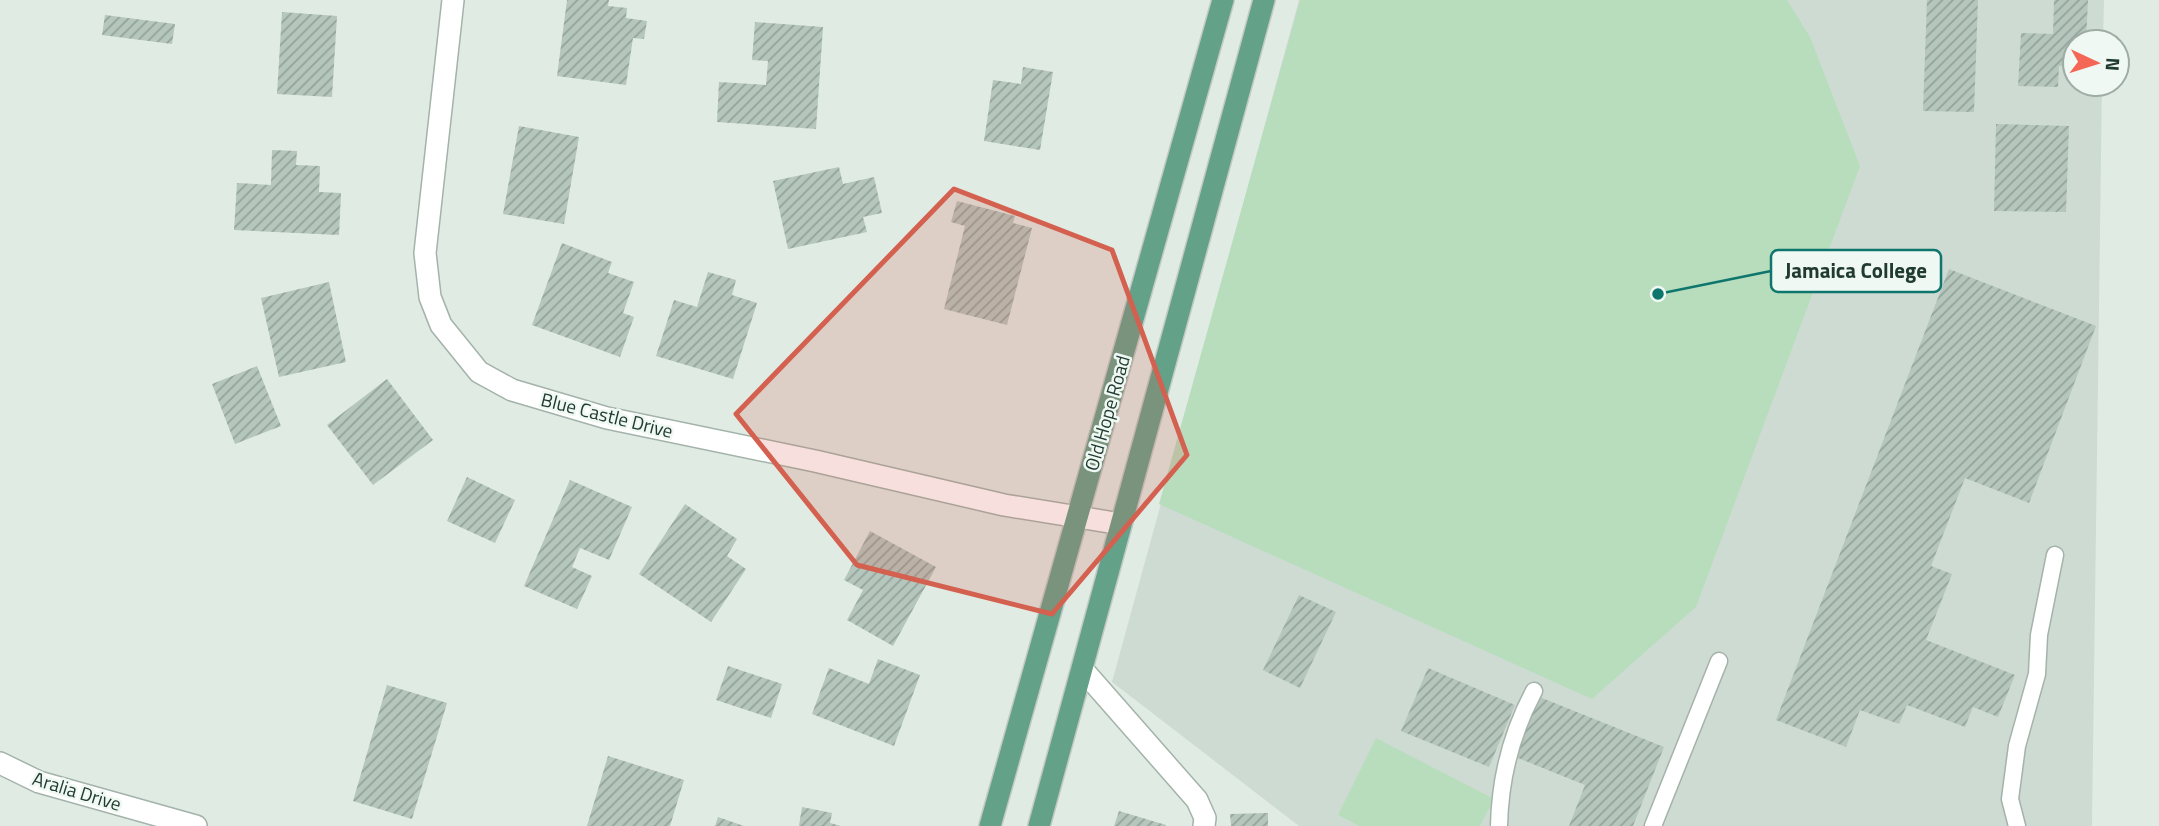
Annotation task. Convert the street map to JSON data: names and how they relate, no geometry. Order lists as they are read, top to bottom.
{
  "streets": {
    "main road": ["Old Hope Road"],
    "street": ["Blue Castle Drive", "Aralia Drive"]
  },
  "crossings": [
    ["Old Hope Road", "Blue Castle Drive"]
  ],
  "places": ["Jamaica College"],
  "north": "right"
}
